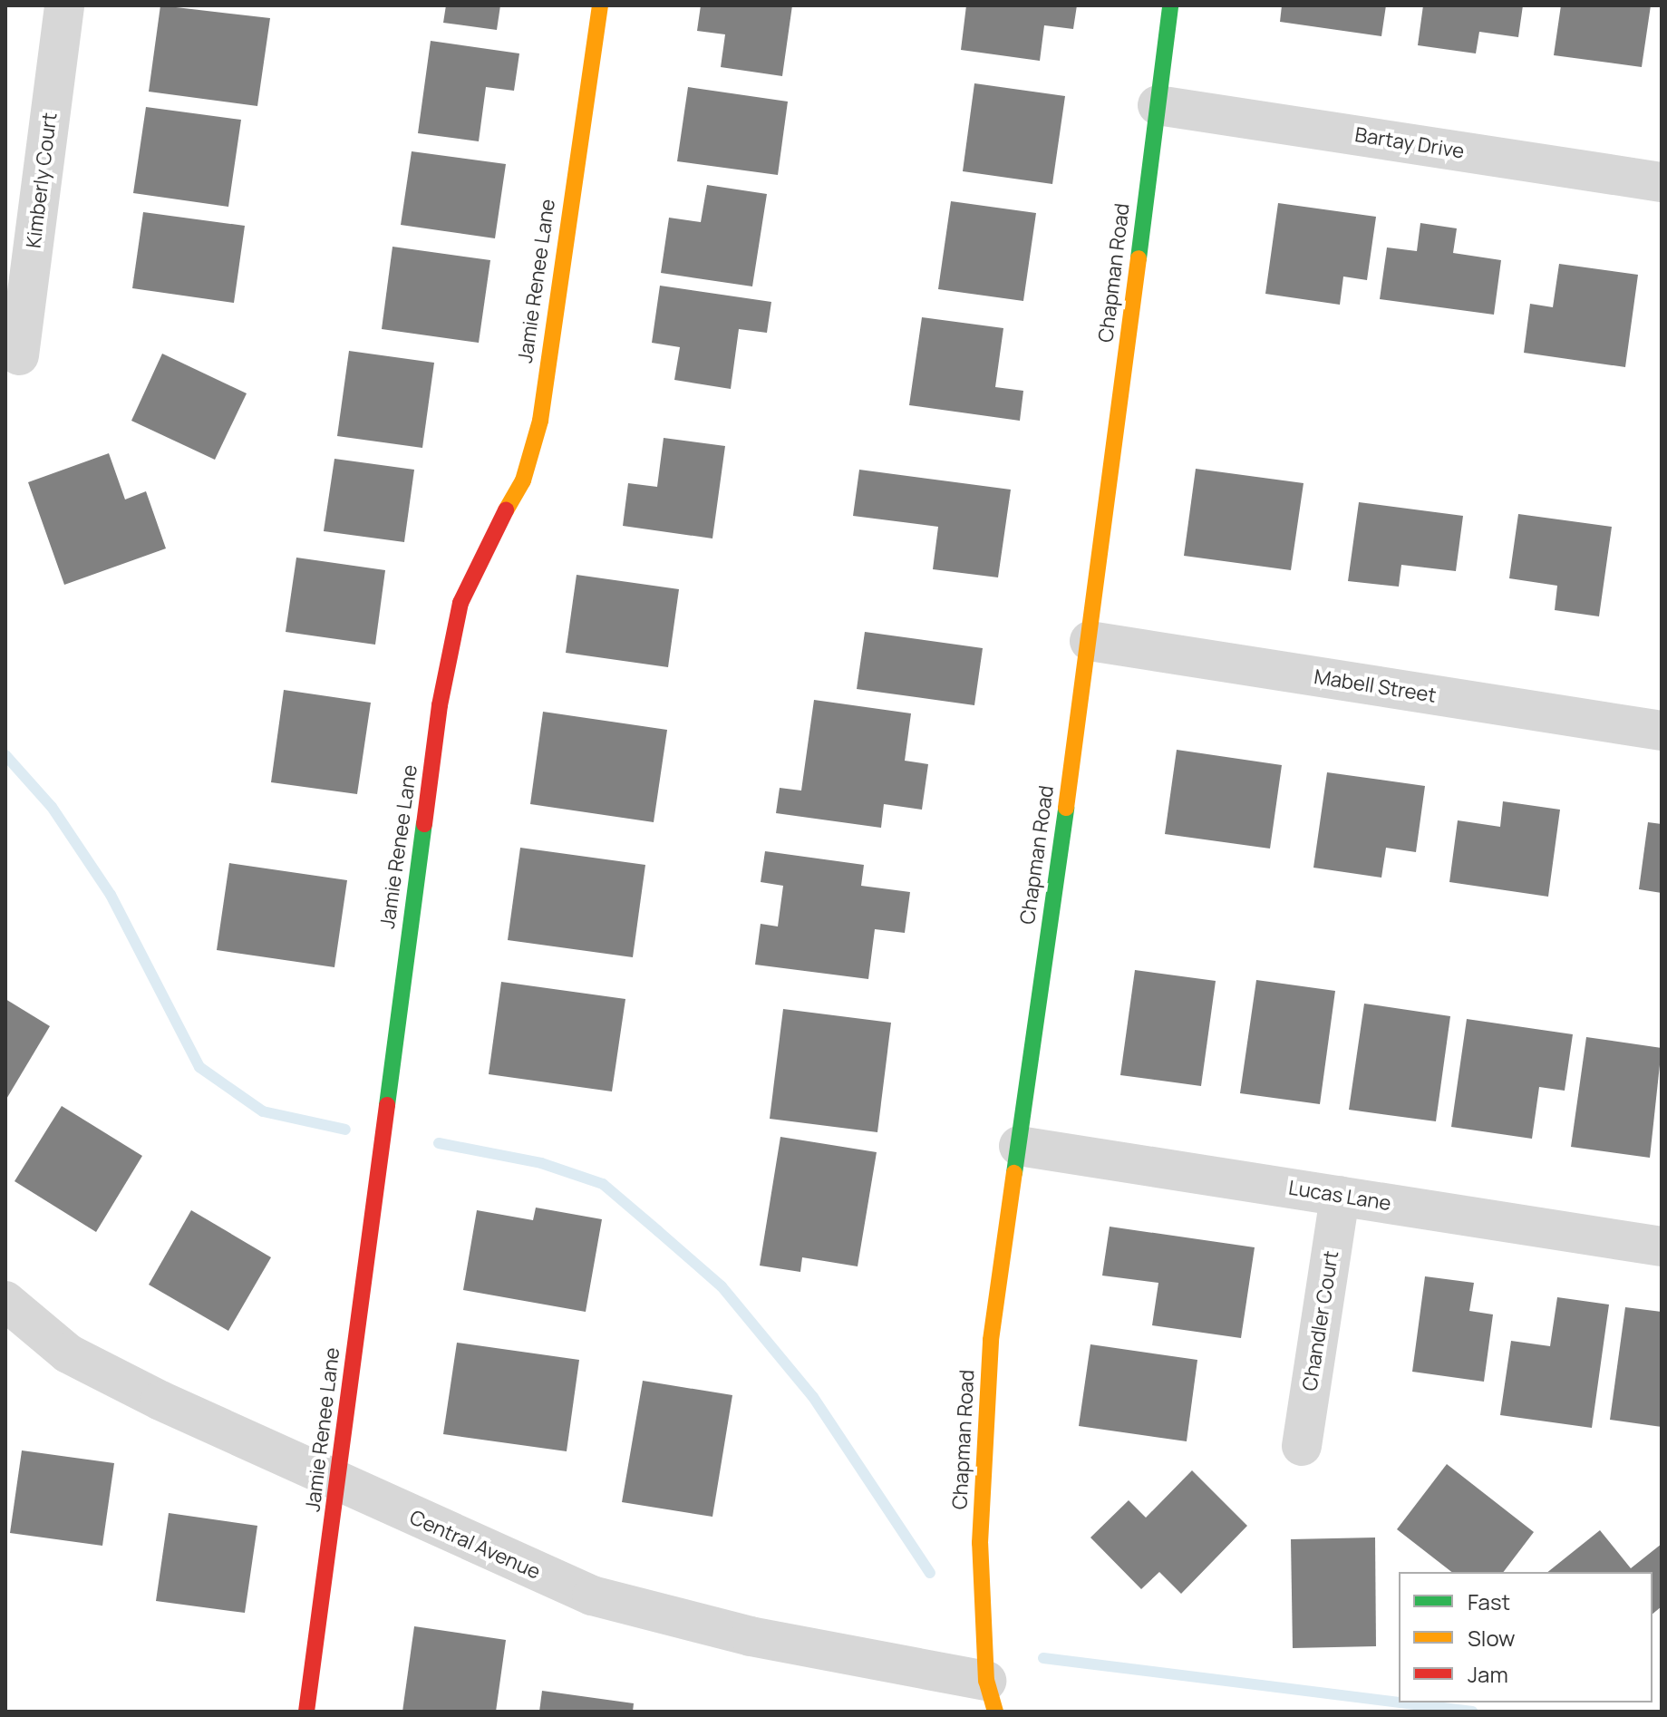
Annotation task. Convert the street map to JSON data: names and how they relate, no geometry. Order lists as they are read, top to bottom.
{
  "streets": {
    "street": [
      "Bartay Drive",
      "Kimberly Court",
      "Chapman Road",
      "Jamie Renee Lane",
      "Mabell Street",
      "Lucas Lane",
      "Chandler Court",
      "Central Avenue"
    ]
  },
  "crossings": [
    ["Bartay Drive", "Chapman Road"],
    ["Chapman Road", "Mabell Street"],
    ["Chapman Road", "Lucas Lane"],
    ["Chapman Road", "Central Avenue"],
    ["Jamie Renee Lane", "Central Avenue"],
    ["Lucas Lane", "Chandler Court"]
  ],
  "legend": ["Fast", "Slow", "Jam"]
}
